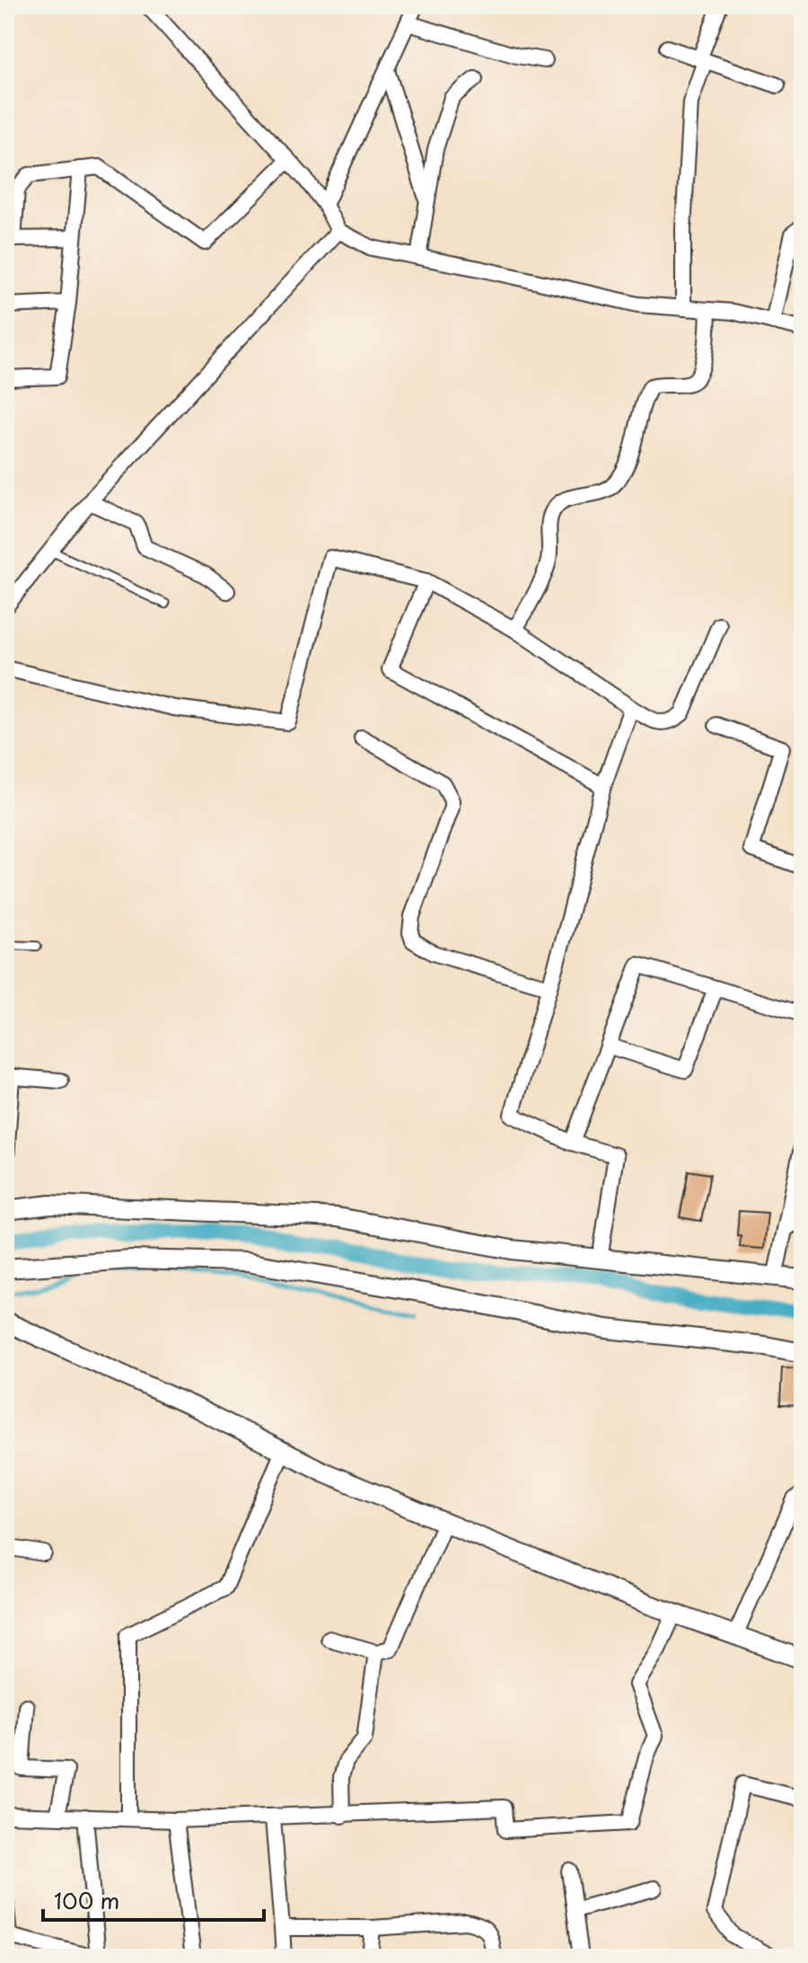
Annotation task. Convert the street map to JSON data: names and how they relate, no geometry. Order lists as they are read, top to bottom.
{
  "scale_bar": "100 m"
}
